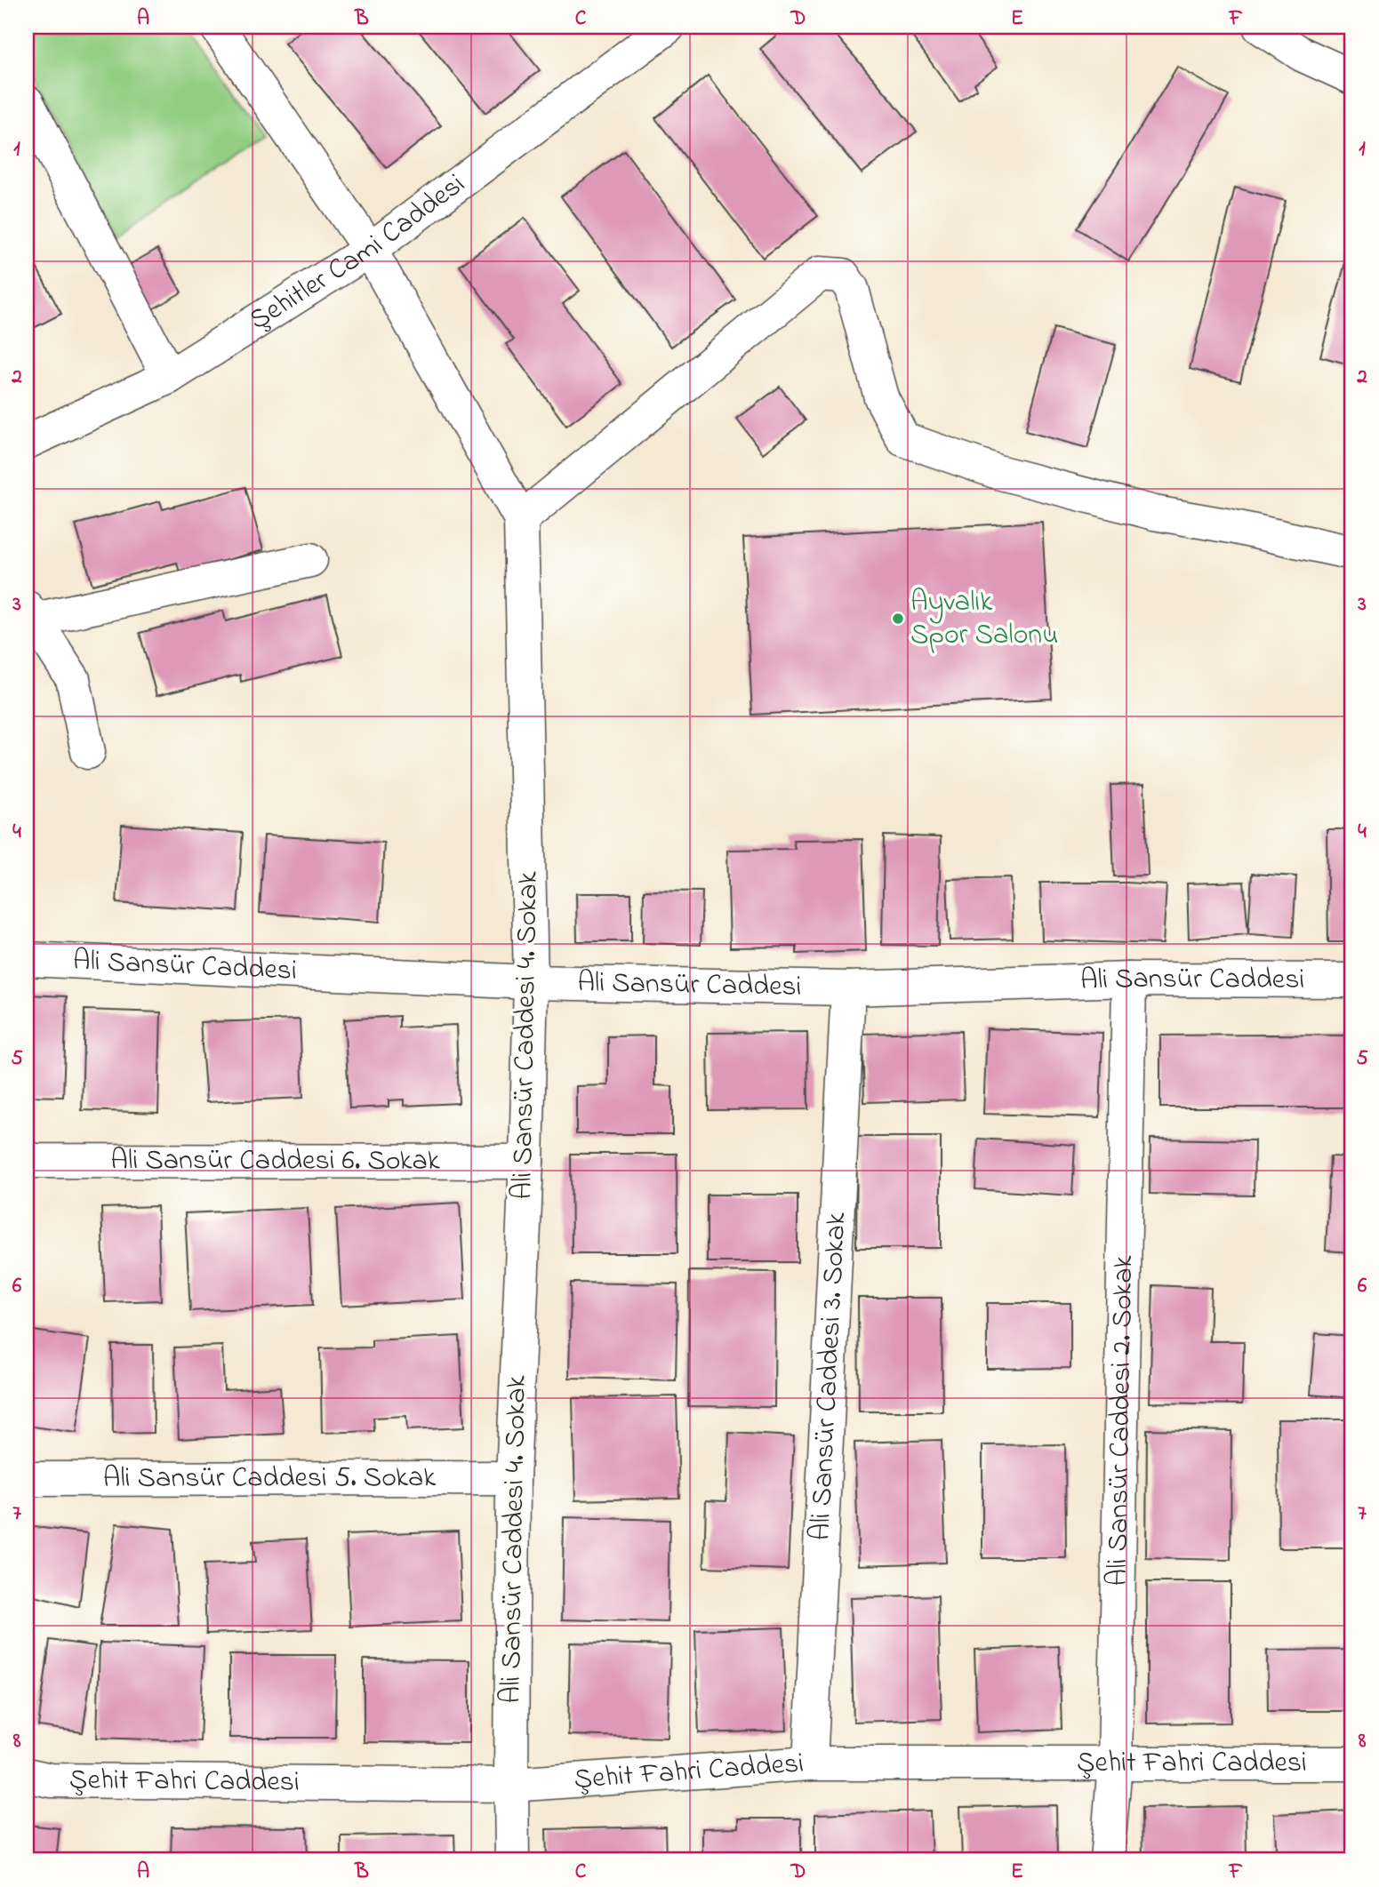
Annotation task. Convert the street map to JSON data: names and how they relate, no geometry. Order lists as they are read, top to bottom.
{
  "streets": {
    "street": [
      "Şehitler Cami Caddesi",
      "Ali Sansür Caddesi",
      "Ali Sansür Caddesi 4. Sokak",
      "Ali Sansür Caddesi 6. Sokak",
      "Ali Sansür Caddesi 3. Sokak",
      "Ali Sansür Caddesi 2. Sokak",
      "Ali Sansür Caddesi 5. Sokak",
      "Şehit Fahri Caddesi"
    ]
  },
  "crossings": [
    ["Şehitler Cami Caddesi", "Ali Sansür Caddesi 4. Sokak"],
    ["Ali Sansür Caddesi", "Ali Sansür Caddesi 4. Sokak"],
    ["Ali Sansür Caddesi", "Ali Sansür Caddesi 3. Sokak"],
    ["Ali Sansür Caddesi", "Ali Sansür Caddesi 2. Sokak"],
    ["Ali Sansür Caddesi 4. Sokak", "Ali Sansür Caddesi 6. Sokak"],
    ["Ali Sansür Caddesi 4. Sokak", "Ali Sansür Caddesi 5. Sokak"],
    ["Ali Sansür Caddesi 4. Sokak", "Şehit Fahri Caddesi"],
    ["Ali Sansür Caddesi 3. Sokak", "Şehit Fahri Caddesi"],
    ["Ali Sansür Caddesi 2. Sokak", "Şehit Fahri Caddesi"]
  ],
  "places": ["Ayvalık Spor Salonu"],
  "grid": {
    "columns": [
      "A",
      "B",
      "C",
      "D",
      "E",
      "F"
    ],
    "rows": [
      "1",
      "2",
      "3",
      "4",
      "5",
      "6",
      "7",
      "8"
    ]
  }
}
